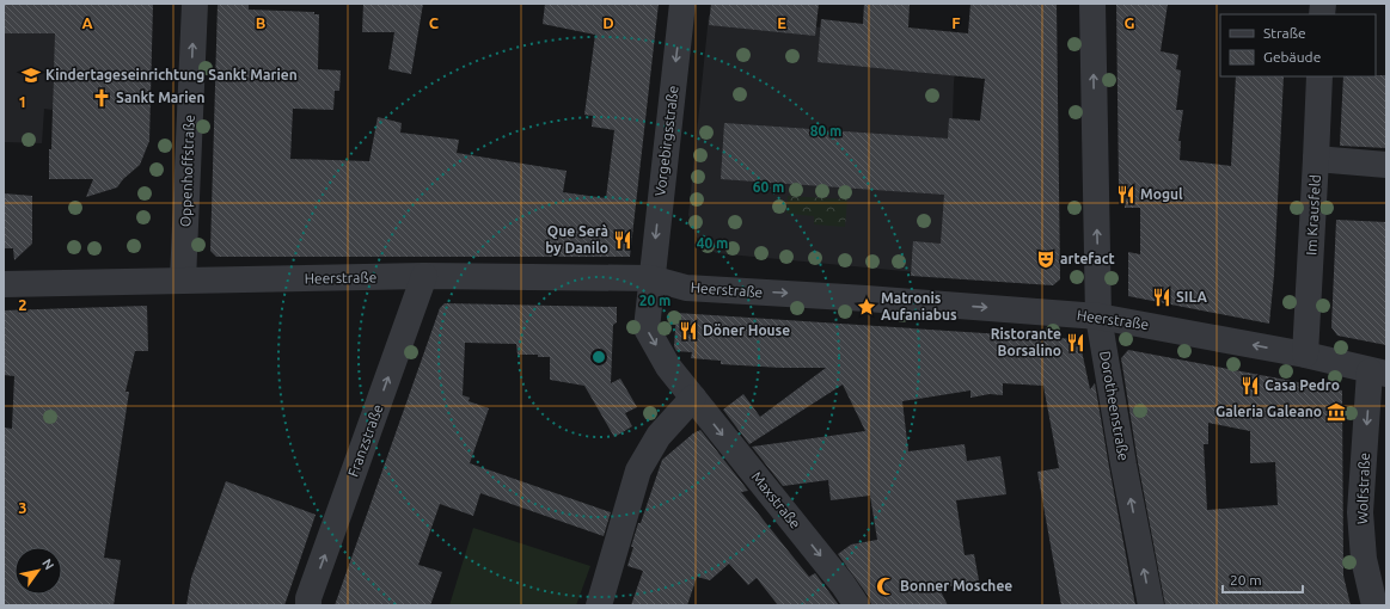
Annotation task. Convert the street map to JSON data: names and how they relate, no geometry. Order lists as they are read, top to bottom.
{
  "streets": {
    "street": [
      "Vorgebirgsstraße",
      "Oppenhoffstraße",
      "Im Krausfeld",
      "Heerstraße",
      "Dorotheenstraße",
      "Franzstraße",
      "Wolfstraße",
      "Maxstraße"
    ]
  },
  "crossings": [
    ["Vorgebirgsstraße", "Heerstraße"],
    ["Vorgebirgsstraße", "Maxstraße"],
    ["Oppenhoffstraße", "Heerstraße"],
    ["Im Krausfeld", "Heerstraße"],
    ["Heerstraße", "Dorotheenstraße"],
    ["Heerstraße", "Franzstraße"],
    ["Heerstraße", "Wolfstraße"],
    ["Heerstraße", "Maxstraße"]
  ],
  "one_way": [
    "Vorgebirgsstraße",
    "Oppenhoffstraße",
    "Dorotheenstraße",
    "Franzstraße",
    "Wolfstraße",
    "Maxstraße"
  ],
  "places": {
    "school or university": ["Kindertageseinrichtung Sankt Marien"],
    "church": ["Sankt Marien"],
    "restaurant": [
      "Mogul",
      "Que Serà by Danilo",
      "SILA",
      "Döner House",
      "Ristorante Borsalino",
      "Casa Pedro"
    ],
    "theatre": ["artefact"],
    "place": ["Matronis Aufaniabus"],
    "museum": ["Galeria Galeano"],
    "mosque": ["Bonner Moschee"]
  },
  "legend": ["Straße", "Gebäude"],
  "scale_bar": "20 m",
  "north": "top right",
  "grid": {
    "columns": [
      "A",
      "B",
      "C",
      "D",
      "E",
      "F",
      "G"
    ],
    "rows": ["1", "2", "3"]
  },
  "rings": [
    "80 m",
    "60 m",
    "40 m",
    "20 m"
  ]
}
